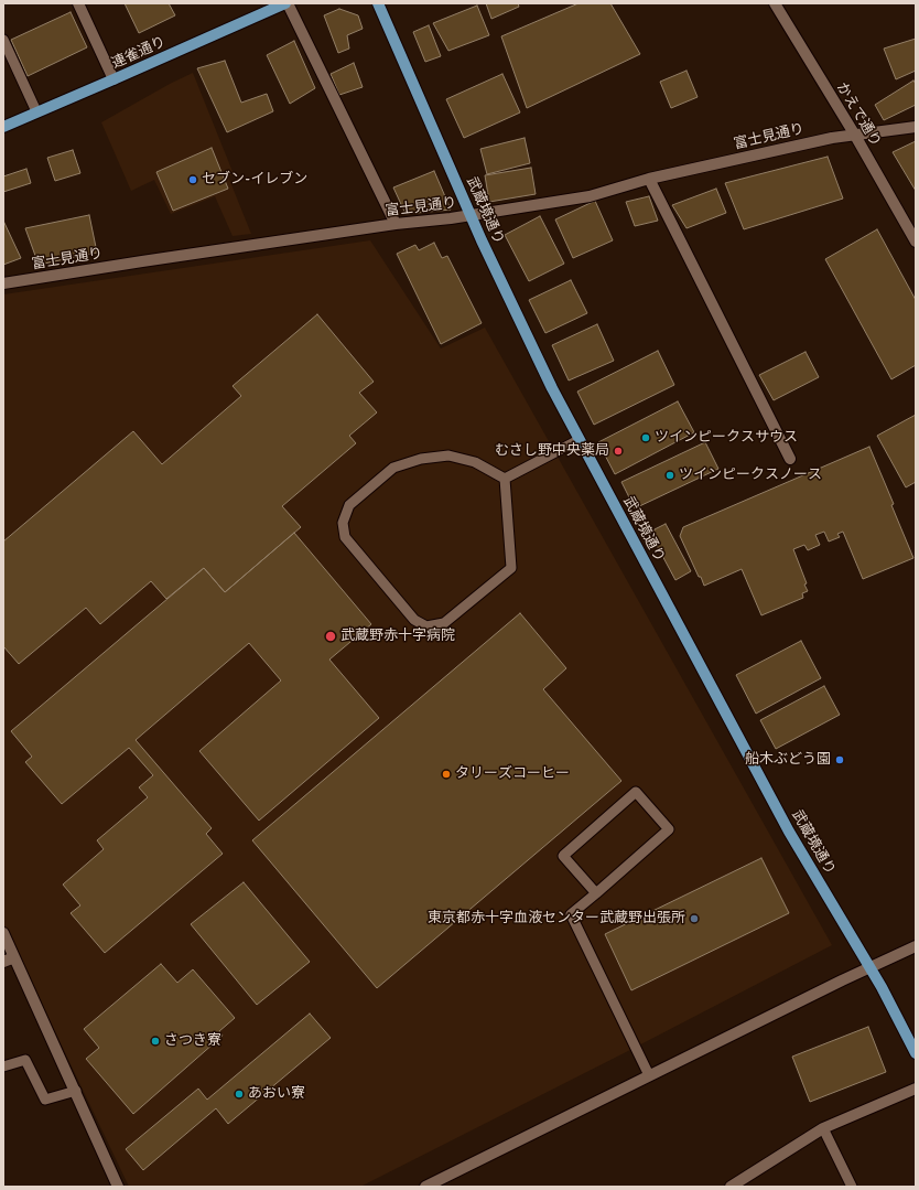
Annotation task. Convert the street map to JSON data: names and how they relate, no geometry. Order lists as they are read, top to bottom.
{
  "streets": {
    "main road": ["連雀通り", "武蔵境通り"],
    "street": ["かえで通り", "富士見通り"]
  },
  "crossings": [
    ["かえで通り", "富士見通り"],
    ["富士見通り", "武蔵境通り"]
  ],
  "places": [
    "セブン-イレブン",
    "ツインピークスサウス",
    "むさし野中央薬局",
    "ツインピークスノース",
    "武蔵野赤十字病院",
    "船木ぶどう園",
    "タリーズコーヒー",
    "東京都赤十字血液センター武蔵野出張所",
    "さつき寮",
    "あおい寮"
  ]
}
